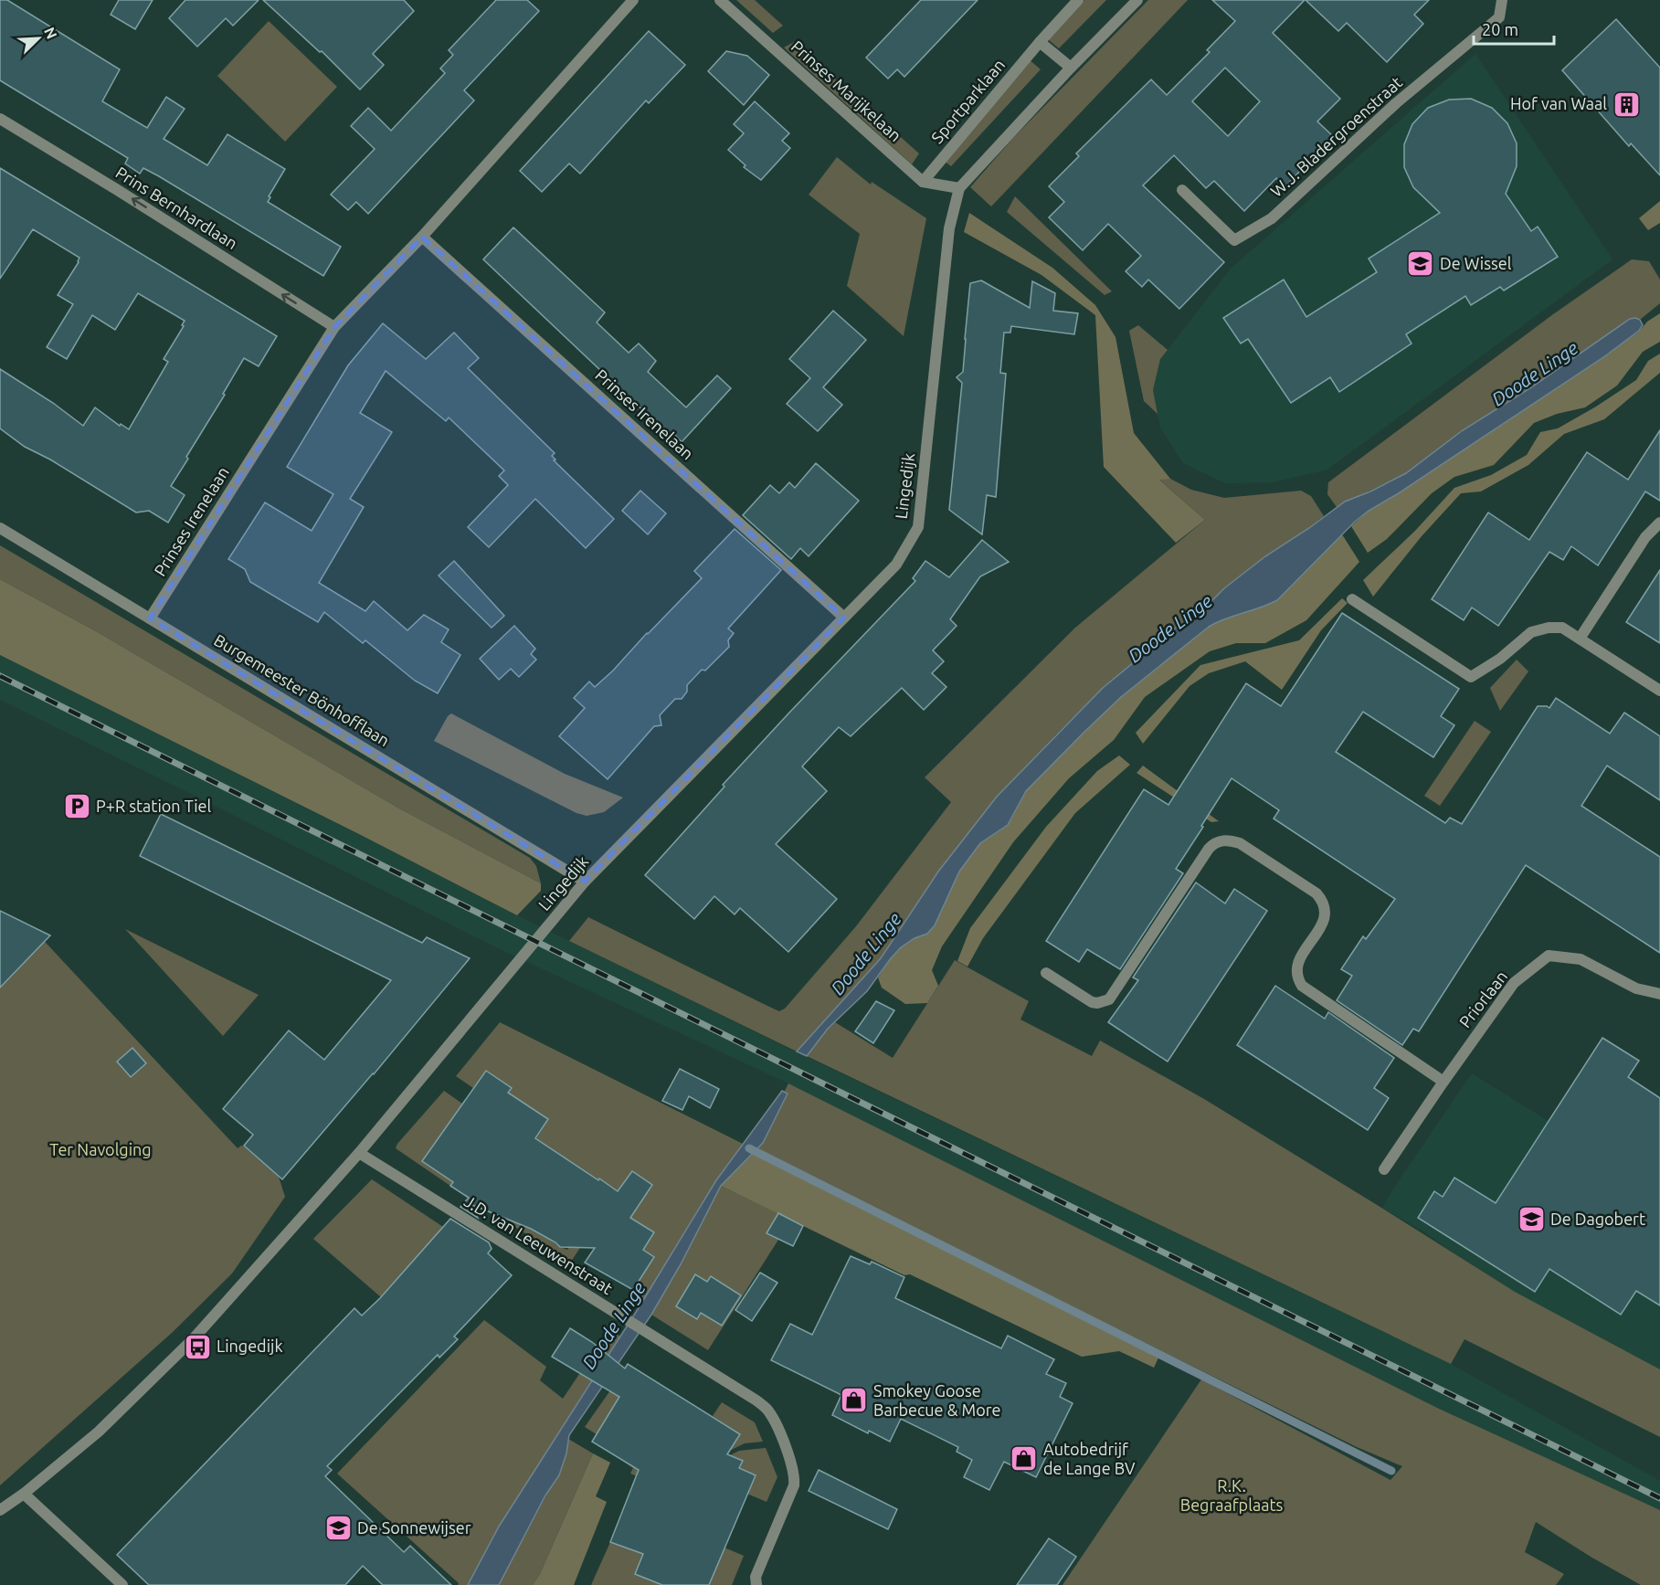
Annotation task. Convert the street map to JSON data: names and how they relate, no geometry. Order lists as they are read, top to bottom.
{
  "streets": {
    "street": [
      "Prinses Marijkelaan",
      "Sportparklaan",
      "W.J. Bladergroenstraat",
      "Prins Bernhardlaan",
      "Prinses Irenelaan",
      "Lingedijk",
      "Burgemeester Bönhofflaan",
      "Priorlaan",
      "J.D. van Leeuwenstraat"
    ]
  },
  "crossings": [
    ["Prinses Marijkelaan", "Sportparklaan"],
    ["Prins Bernhardlaan", "Prinses Irenelaan"],
    ["Prinses Irenelaan", "Lingedijk"],
    ["Prinses Irenelaan", "Burgemeester Bönhofflaan"],
    ["Lingedijk", "Burgemeester Bönhofflaan"],
    ["Lingedijk", "J.D. van Leeuwenstraat"]
  ],
  "one_way": ["Prins Bernhardlaan"],
  "water": ["Doode Linge"],
  "parks": ["Ter Navolging", "R.K. Begraafplaats"],
  "places": {
    "building": ["Hof van Waal"],
    "school or university": ["De Wissel", "De Dagobert", "De Sonnewijser"],
    "parking": ["P+R station Tiel"],
    "bus stop": ["Lingedijk"],
    "shop": ["Smokey Goose Barbecue & More", "Autobedrijf de Lange BV"]
  },
  "scale_bar": "20 m",
  "north": "top right"
}
